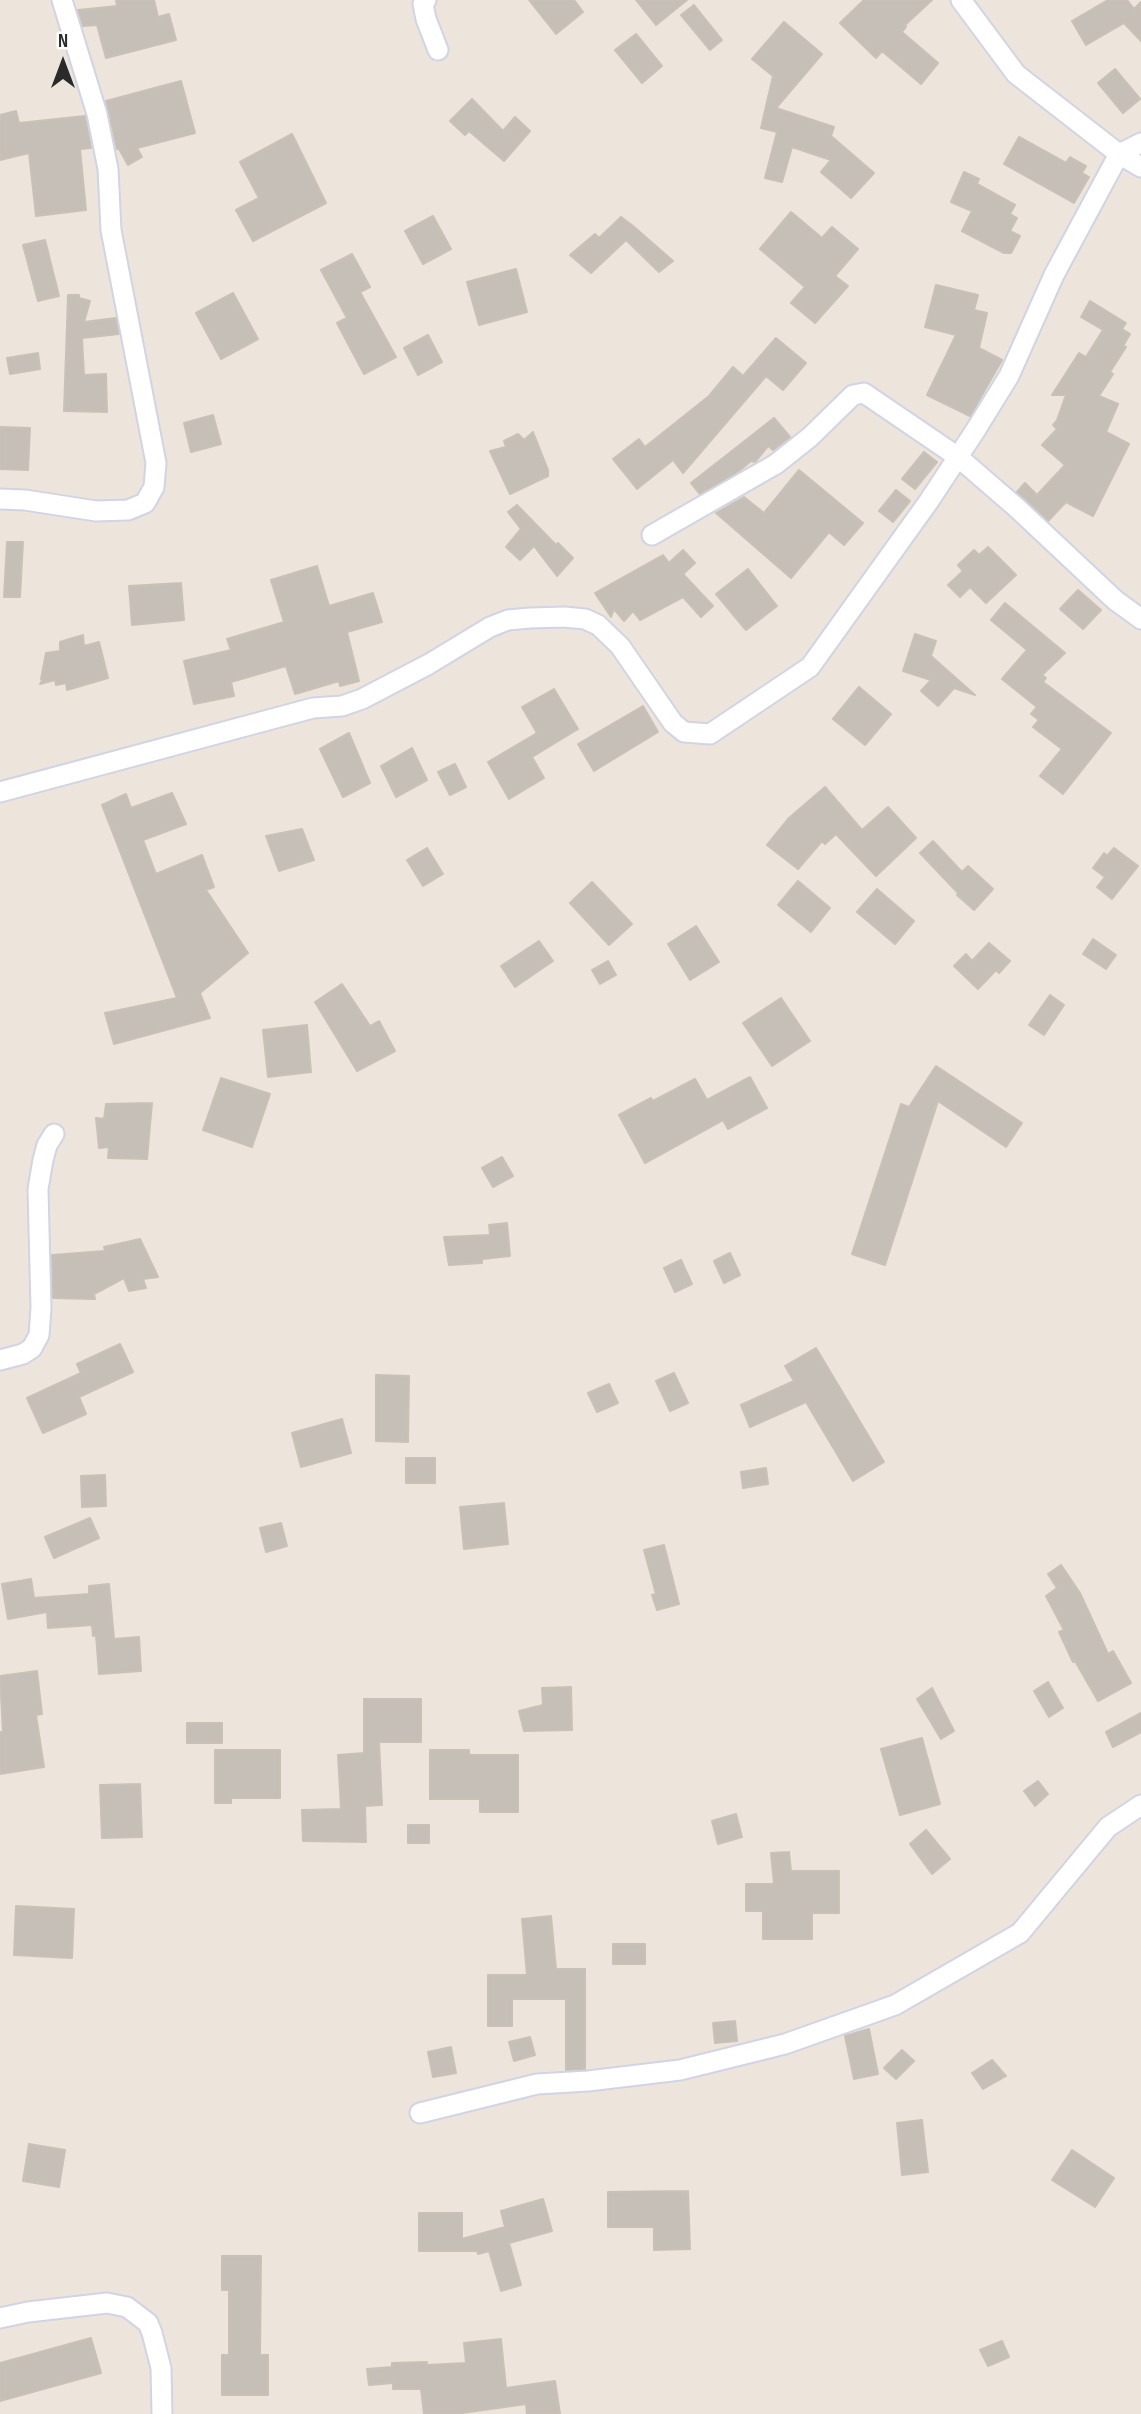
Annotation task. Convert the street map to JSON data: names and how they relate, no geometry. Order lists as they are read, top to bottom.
{
  "north": "top"
}
